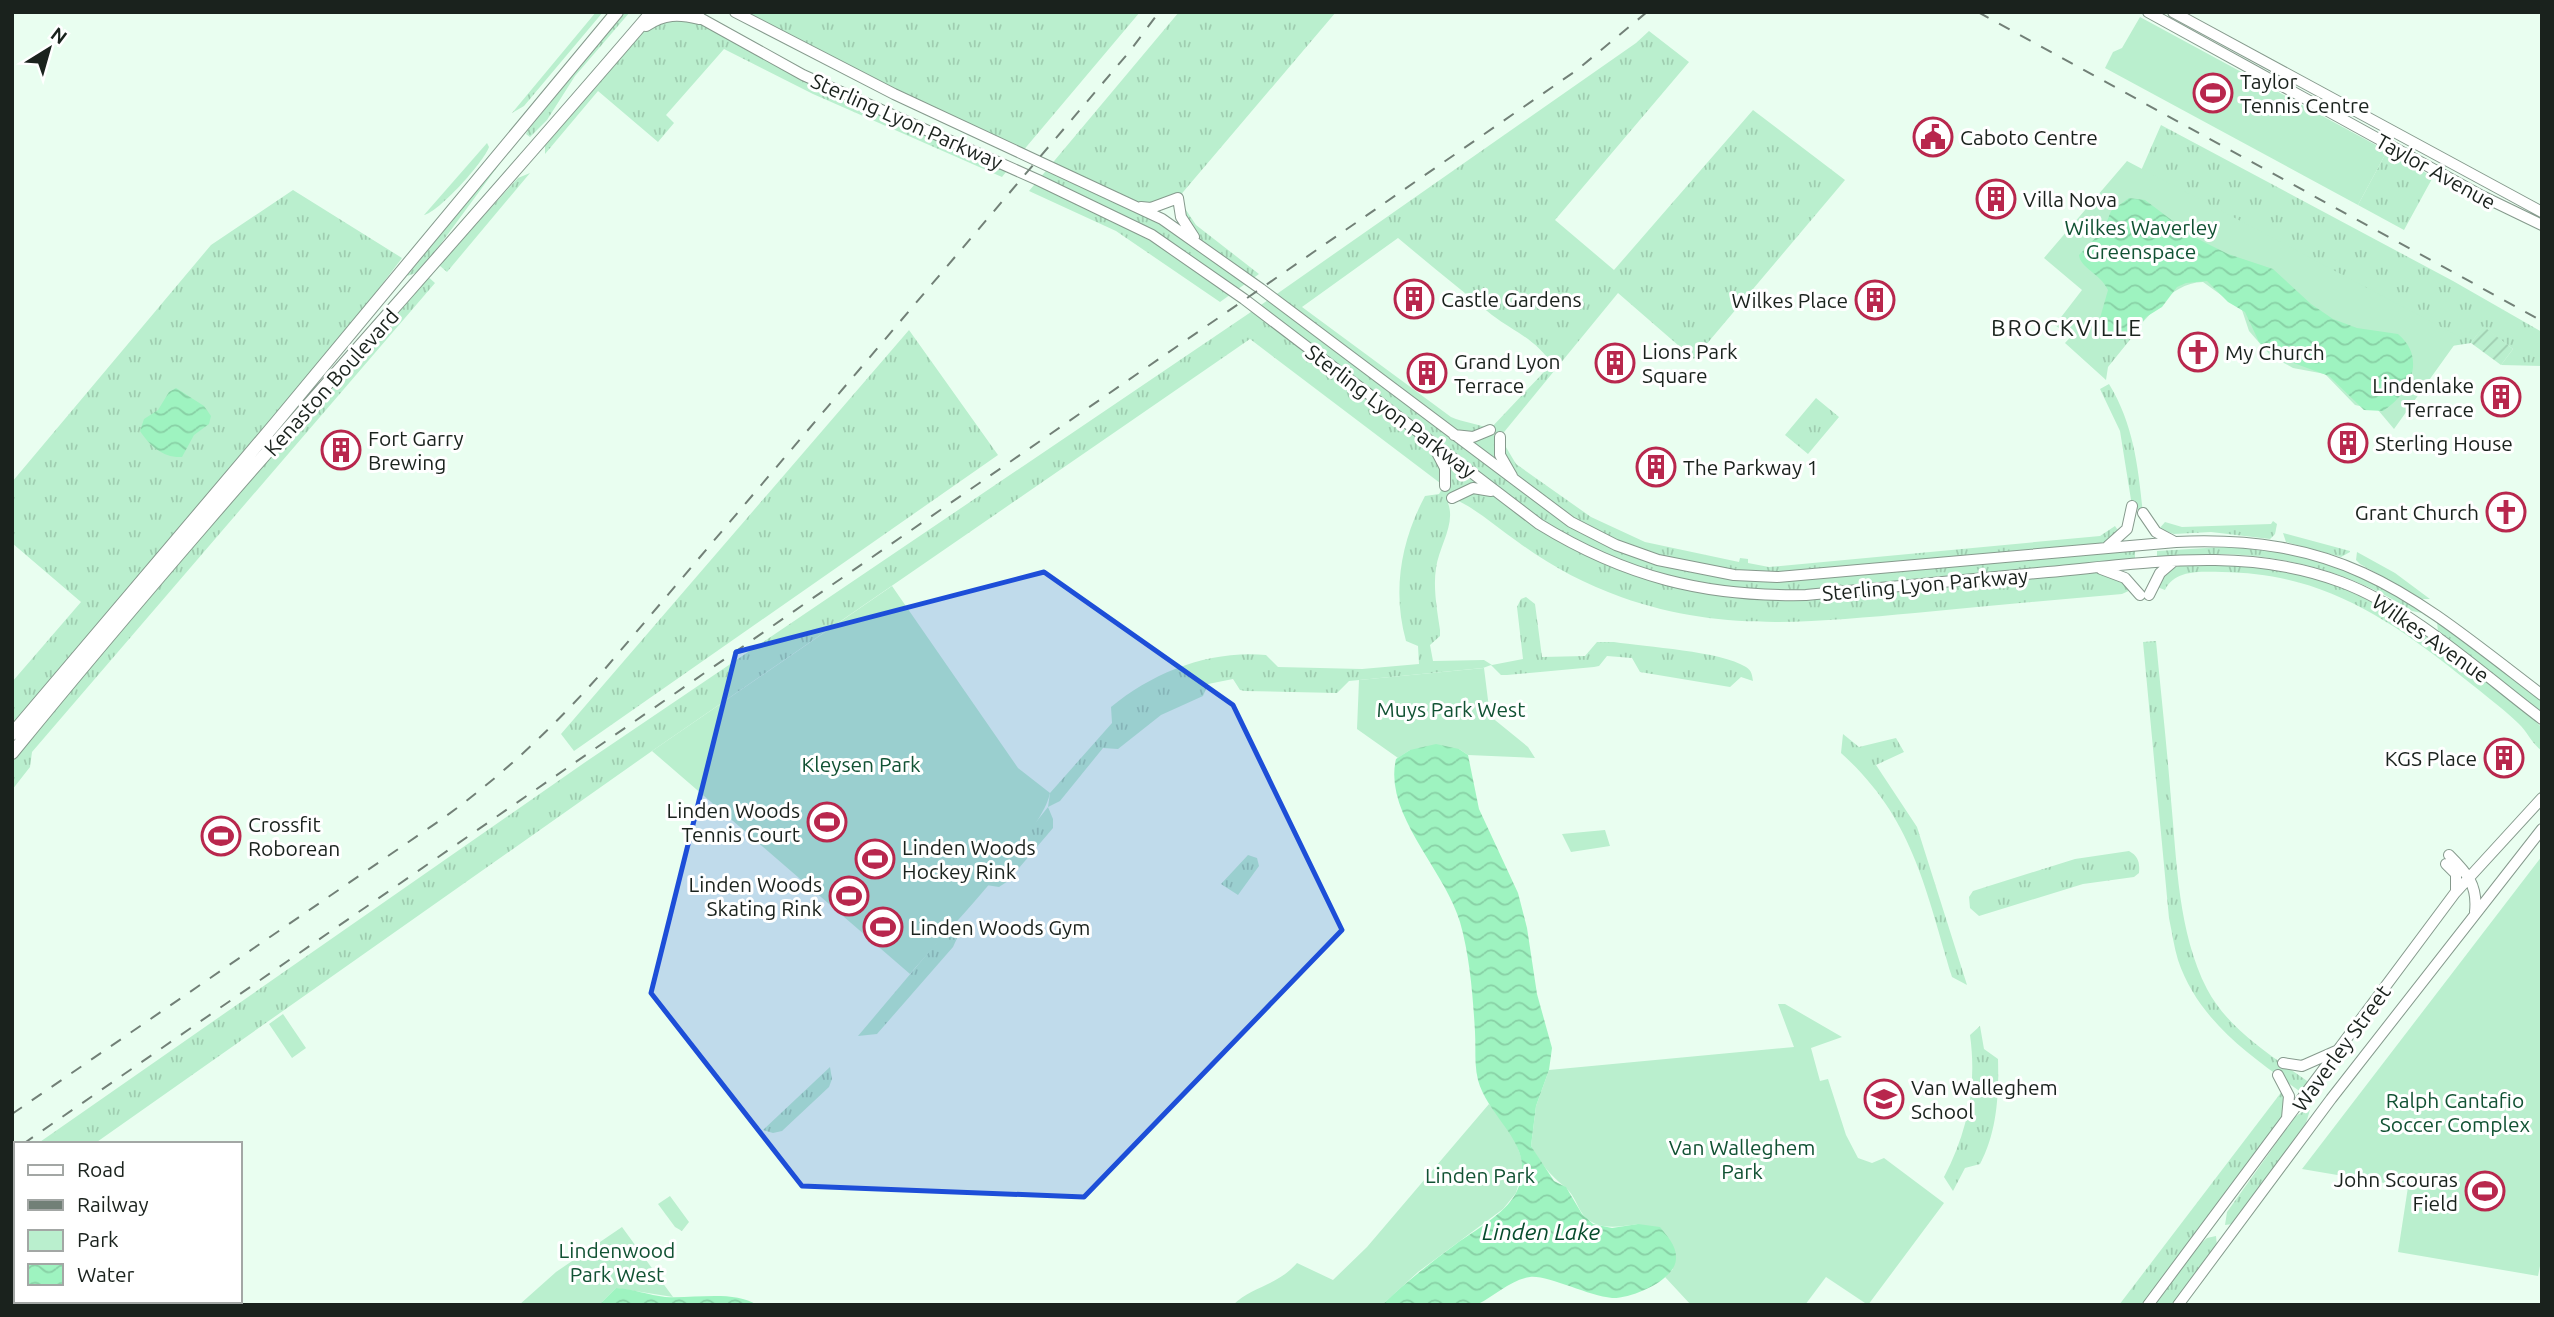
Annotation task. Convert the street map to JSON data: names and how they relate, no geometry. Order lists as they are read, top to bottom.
{
  "streets": {
    "main road": [
      "Sterling Lyon Parkway",
      "Taylor Avenue",
      "Kenaston Boulevard",
      "Wilkes Avenue",
      "Waverley Street"
    ]
  },
  "crossings": [
    ["Sterling Lyon Parkway", "Wilkes Avenue"]
  ],
  "districts": ["BROCKVILLE"],
  "water": ["Linden Lake"],
  "parks": [
    "Wilkes Waverley Greenspace",
    "Muys Park West",
    "Kleysen Park",
    "Ralph Cantafio Soccer Complex",
    "Van Walleghem Park",
    "Linden Park",
    "Lindenwood Park West"
  ],
  "places": {
    "sports": [
      "Taylor Tennis Centre",
      "Linden Woods Tennis Court",
      "Crossfit Roborean",
      "Linden Woods Hockey Rink",
      "Linden Woods Skating Rink",
      "Linden Woods Gym",
      "John Scouras Field"
    ],
    "public building": ["Caboto Centre"],
    "building": [
      "Villa Nova",
      "Castle Gardens",
      "Wilkes Place",
      "Lions Park Square",
      "Grand Lyon Terrace",
      "Lindenlake Terrace",
      "Sterling House",
      "Fort Garry Brewing",
      "The Parkway 1",
      "KGS Place"
    ],
    "church": ["My Church", "Grant Church"],
    "school or university": ["Van Walleghem School"]
  },
  "legend": [
    "Road",
    "Railway",
    "Park",
    "Water"
  ],
  "north": "top right"
}
